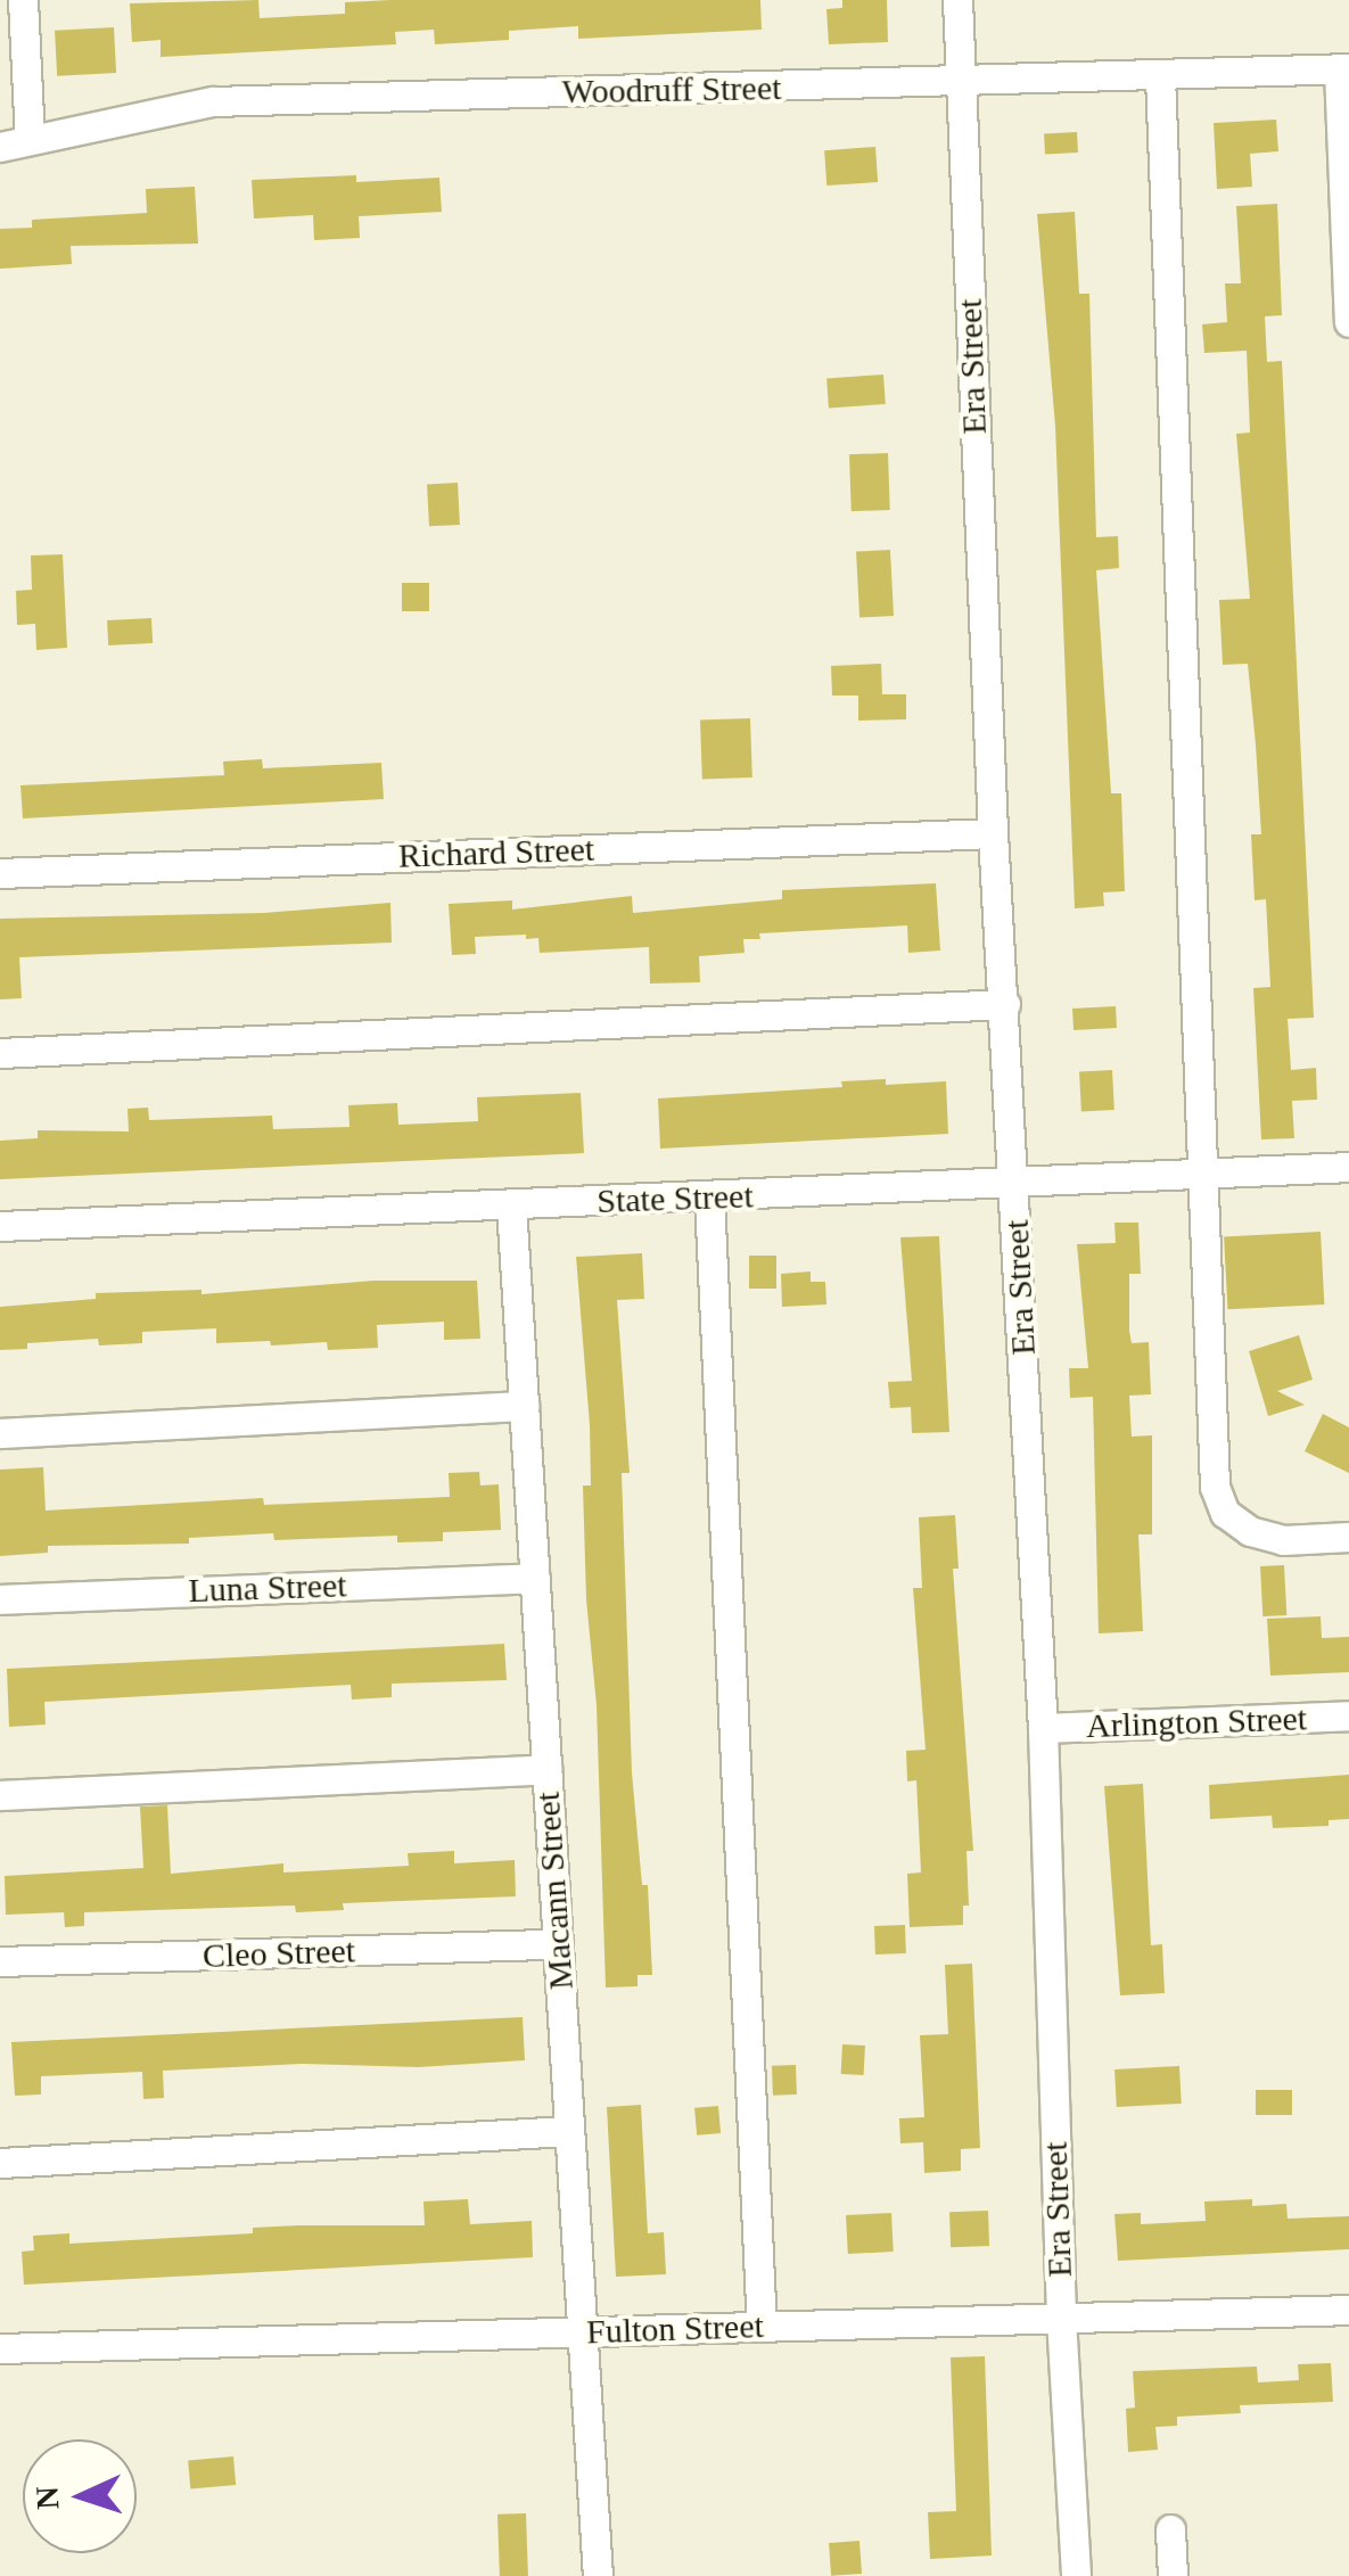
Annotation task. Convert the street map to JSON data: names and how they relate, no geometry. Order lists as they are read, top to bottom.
{
  "streets": {
    "street": [
      "Woodruff Street",
      "Era Street",
      "Richard Street",
      "State Street",
      "Luna Street",
      "Arlington Street",
      "Macann Street",
      "Cleo Street",
      "Fulton Street"
    ]
  },
  "crossings": [
    ["Woodruff Street", "Era Street"],
    ["Era Street", "Richard Street"],
    ["Era Street", "State Street"],
    ["Era Street", "Arlington Street"],
    ["Era Street", "Fulton Street"],
    ["State Street", "Macann Street"],
    ["Luna Street", "Macann Street"],
    ["Macann Street", "Cleo Street"],
    ["Macann Street", "Fulton Street"]
  ],
  "north": "left"
}
